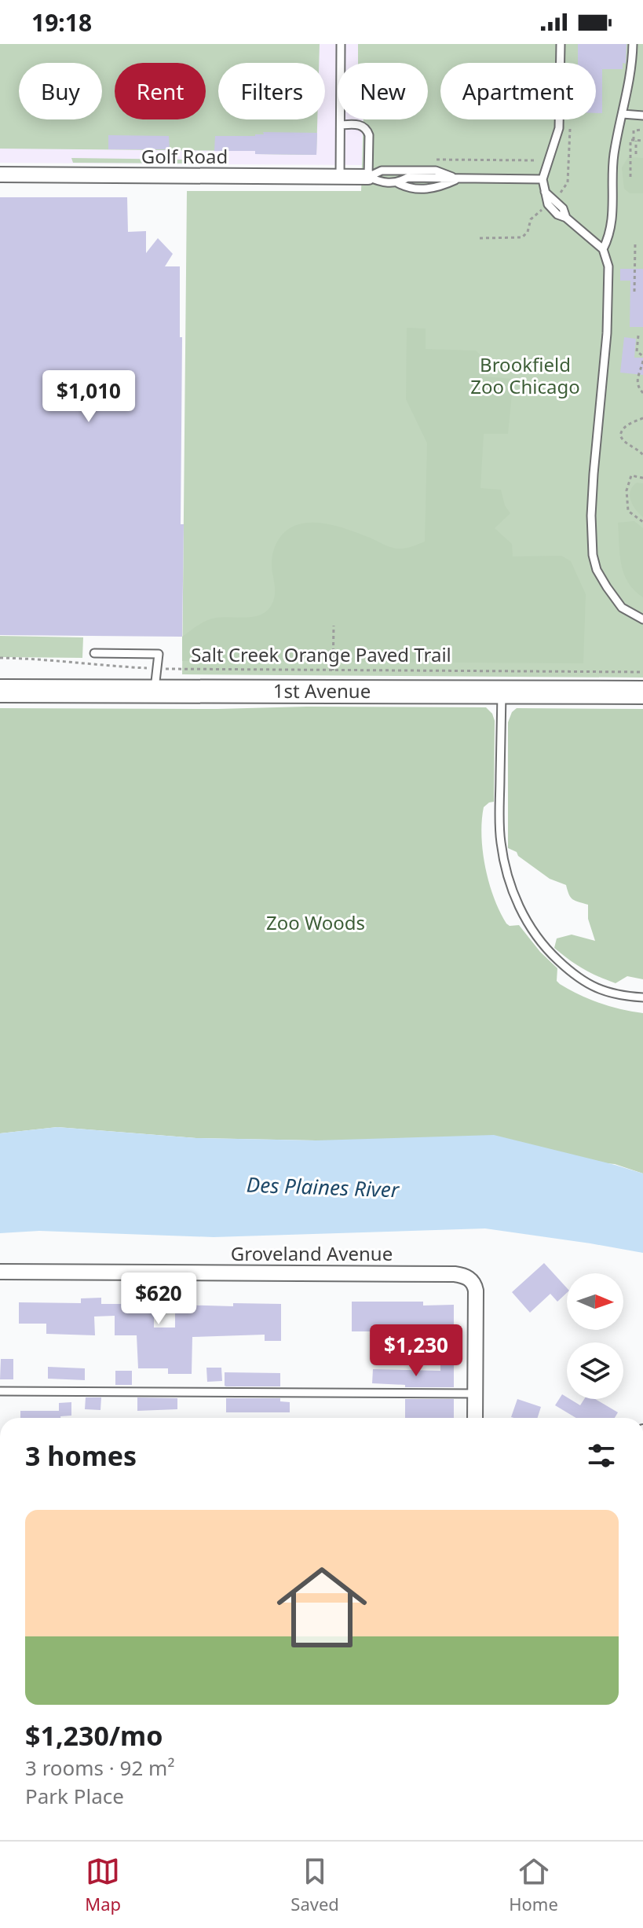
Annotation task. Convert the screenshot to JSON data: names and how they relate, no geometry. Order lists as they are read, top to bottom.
{
  "streets": {
    "main road": ["1st Avenue"],
    "street": ["Golf Road", "Groveland Avenue"],
    "path": ["Salt Creek Orange Paved Trail"]
  },
  "crossings": [
    ["Salt Creek Orange Paved Trail", "1st Avenue"]
  ],
  "water": ["Des Plaines River"],
  "parks": ["Brookfield Zoo Chicago", "Zoo Woods"],
  "north": "right",
  "page": {
    "status": "19:18",
    "chip": [
      "Buy",
      "Rent",
      "Filters",
      "New",
      "Apartment"
    ],
    "price": ["$1,010", "$620", "$1,230"],
    "heading": "3 homes",
    "list": [
      {
        "name": "$1,230/mo",
        "note": "3 rooms · 92 m² · Park Place"
      }
    ],
    "tabs": ["Map", "Saved", "Home"]
  }
}
